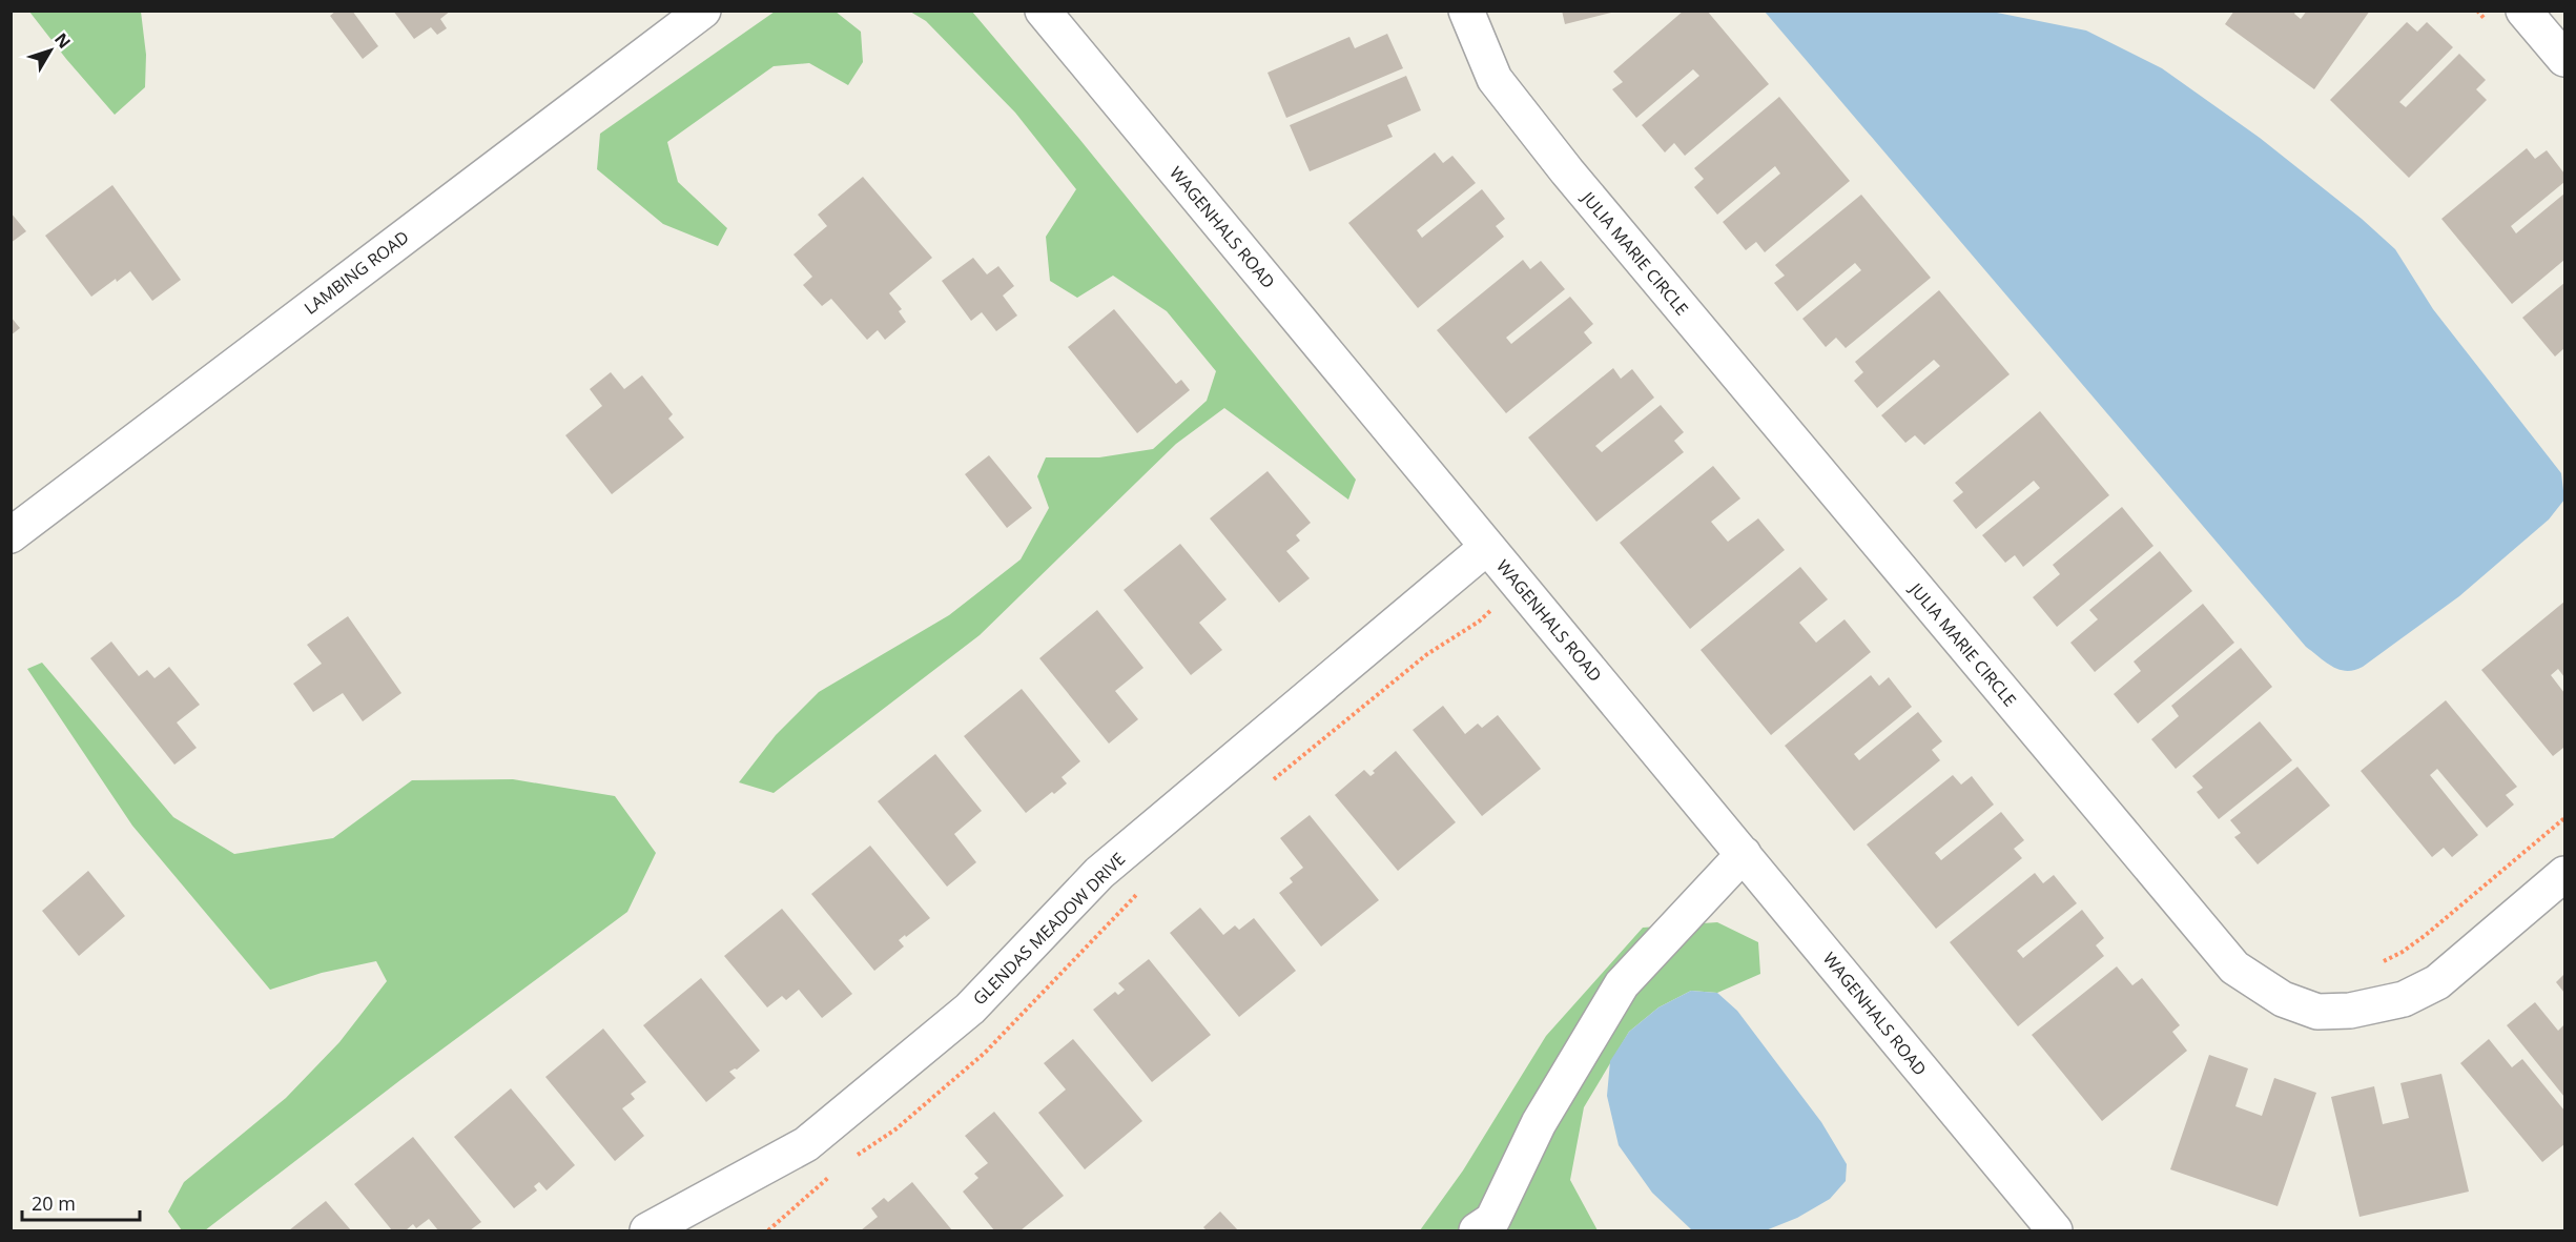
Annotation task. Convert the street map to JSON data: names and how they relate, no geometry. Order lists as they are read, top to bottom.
{
  "streets": {
    "street": [
      "WAGENHALS ROAD",
      "JULIA MARIE CIRCLE",
      "LAMBING ROAD",
      "GLENDAS MEADOW DRIVE"
    ]
  },
  "crossings": [
    ["WAGENHALS ROAD", "GLENDAS MEADOW DRIVE"]
  ],
  "scale_bar": "20 m",
  "north": "top right"
}
